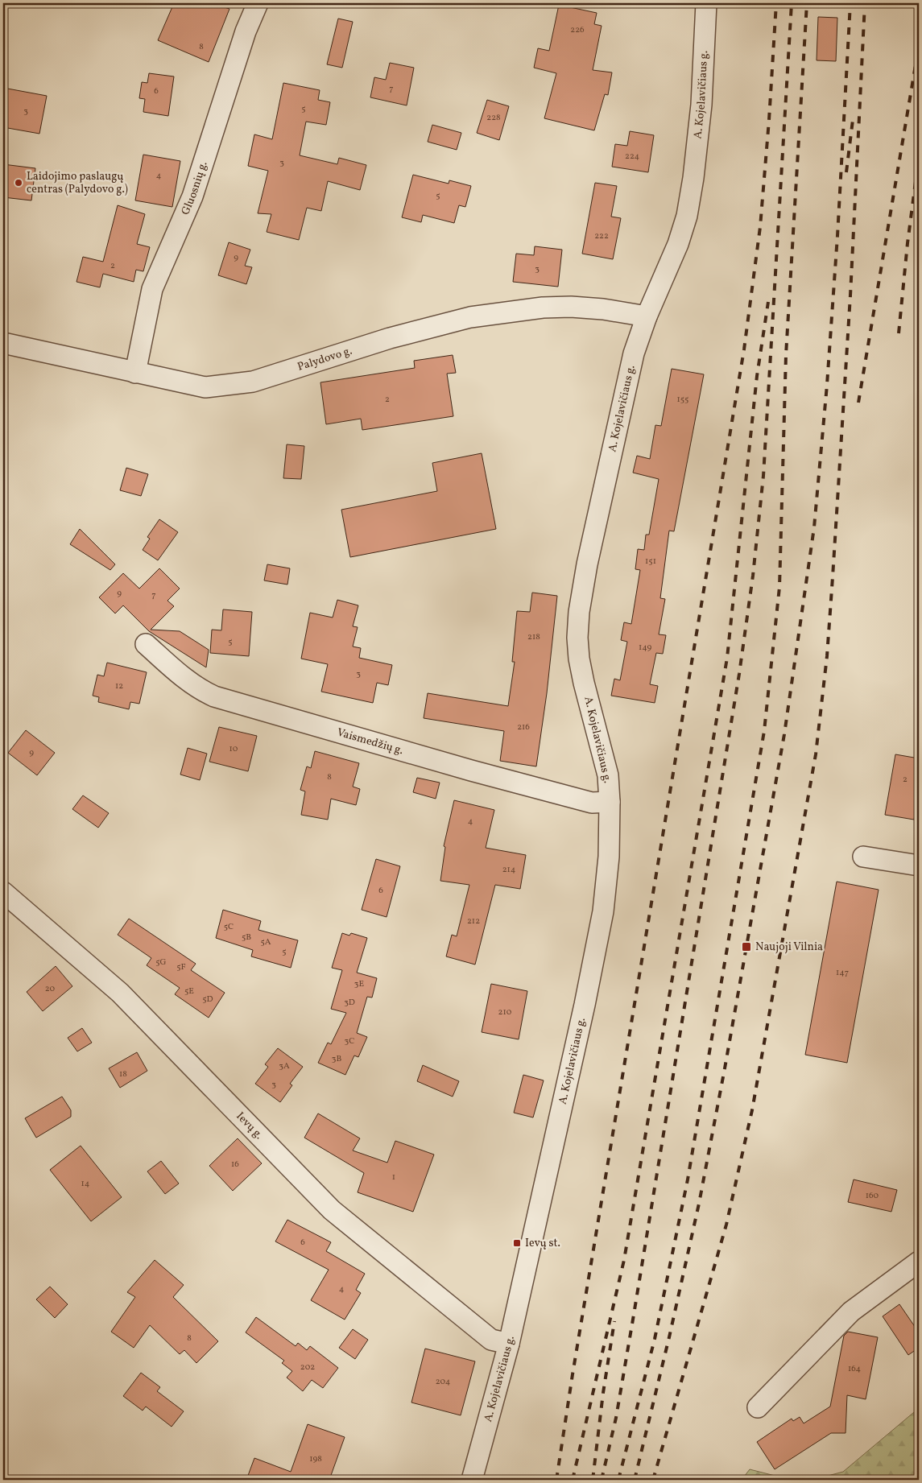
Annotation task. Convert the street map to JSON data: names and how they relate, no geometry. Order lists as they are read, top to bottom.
{
  "streets": {
    "street": [
      "A. Kojelavičiaus g.",
      "Gluosnių g.",
      "Palydovo g.",
      "Vaismedžių g.",
      "Ievų g."
    ]
  },
  "crossings": [
    ["A. Kojelavičiaus g.", "Palydovo g."],
    ["A. Kojelavičiaus g.", "Vaismedžių g."],
    ["A. Kojelavičiaus g.", "Ievų g."],
    ["Gluosnių g.", "Palydovo g."]
  ],
  "places": {
    "other": ["Laidojimo paslaugų centras (Palydovo g.)"],
    "transit": ["Naujoji Vilnia", "Ievų st."]
  },
  "house_numbers": [
    "226",
    "8",
    "7",
    "6",
    "5",
    "3",
    "228",
    "224",
    "3",
    "4",
    "5",
    "222",
    "9",
    "2",
    "3",
    "2",
    "155",
    "151",
    "9",
    "7",
    "218",
    "5",
    "149",
    "3",
    "12",
    "216",
    "10",
    "9",
    "8",
    "2",
    "4",
    "214",
    "6",
    "212",
    "5C",
    "5B",
    "5A",
    "5",
    "5G",
    "5F",
    "147",
    "3E",
    "20",
    "5E",
    "5D",
    "3D",
    "210",
    "3C",
    "3B",
    "3A",
    "18",
    "3",
    "16",
    "1",
    "14",
    "160",
    "6",
    "4",
    "8",
    "202",
    "164",
    "204",
    "198"
  ]
}
